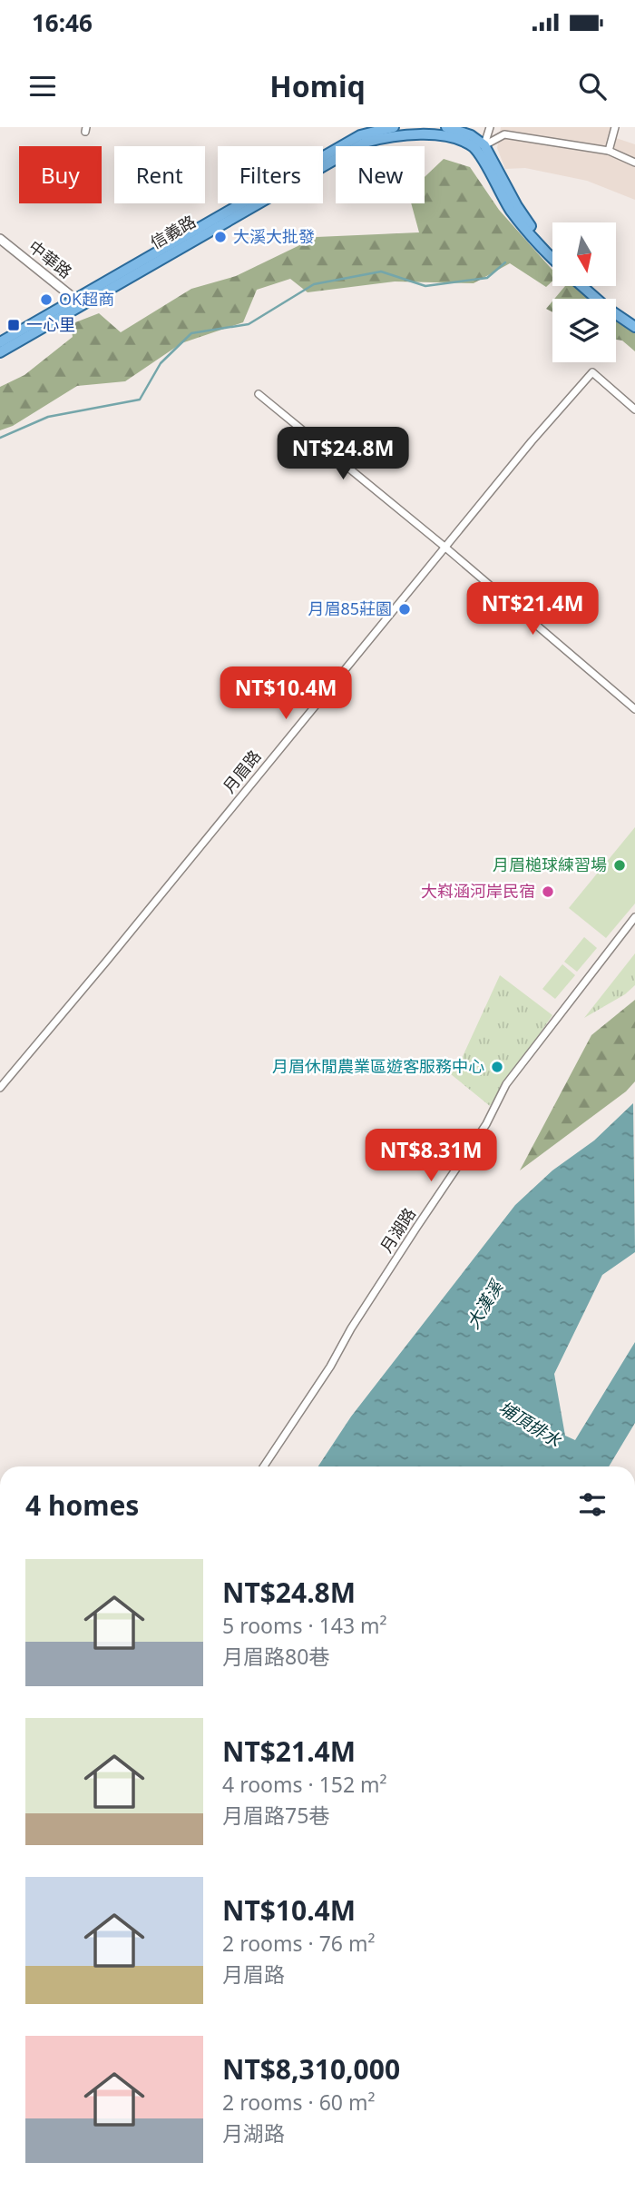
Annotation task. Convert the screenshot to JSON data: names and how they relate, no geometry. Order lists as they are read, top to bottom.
{
  "streets": {
    "main road": ["信義路"],
    "street": ["中華路", "月眉路", "月湖路"]
  },
  "crossings": [
    ["信義路", "中華路"]
  ],
  "water": ["大漢溪", "埔頂排水"],
  "places": {
    "other": [
      "大溪大批發",
      "OK超商",
      "月眉85莊園",
      "月眉槌球練習場",
      "大嵙涵河岸民宿",
      "月眉休閒農業區遊客服務中心"
    ],
    "transit": ["一心里"]
  },
  "north": "bottom",
  "page": {
    "status": "16:46",
    "header": "Homiq",
    "chip": [
      "Buy",
      "Rent",
      "Filters",
      "New"
    ],
    "price": [
      "NT$24.8M",
      "NT$21.4M",
      "NT$10.4M",
      "NT$8.31M"
    ],
    "heading": "4 homes",
    "list": [
      {
        "name": "NT$24.8M",
        "note": "5 rooms · 143 m² · 月眉路80巷"
      },
      {
        "name": "NT$21.4M",
        "note": "4 rooms · 152 m² · 月眉路75巷"
      },
      {
        "name": "NT$10.4M",
        "note": "2 rooms · 76 m² · 月眉路"
      },
      {
        "name": "NT$8,310,000",
        "note": "2 rooms · 60 m² · 月湖路"
      }
    ]
  }
}
